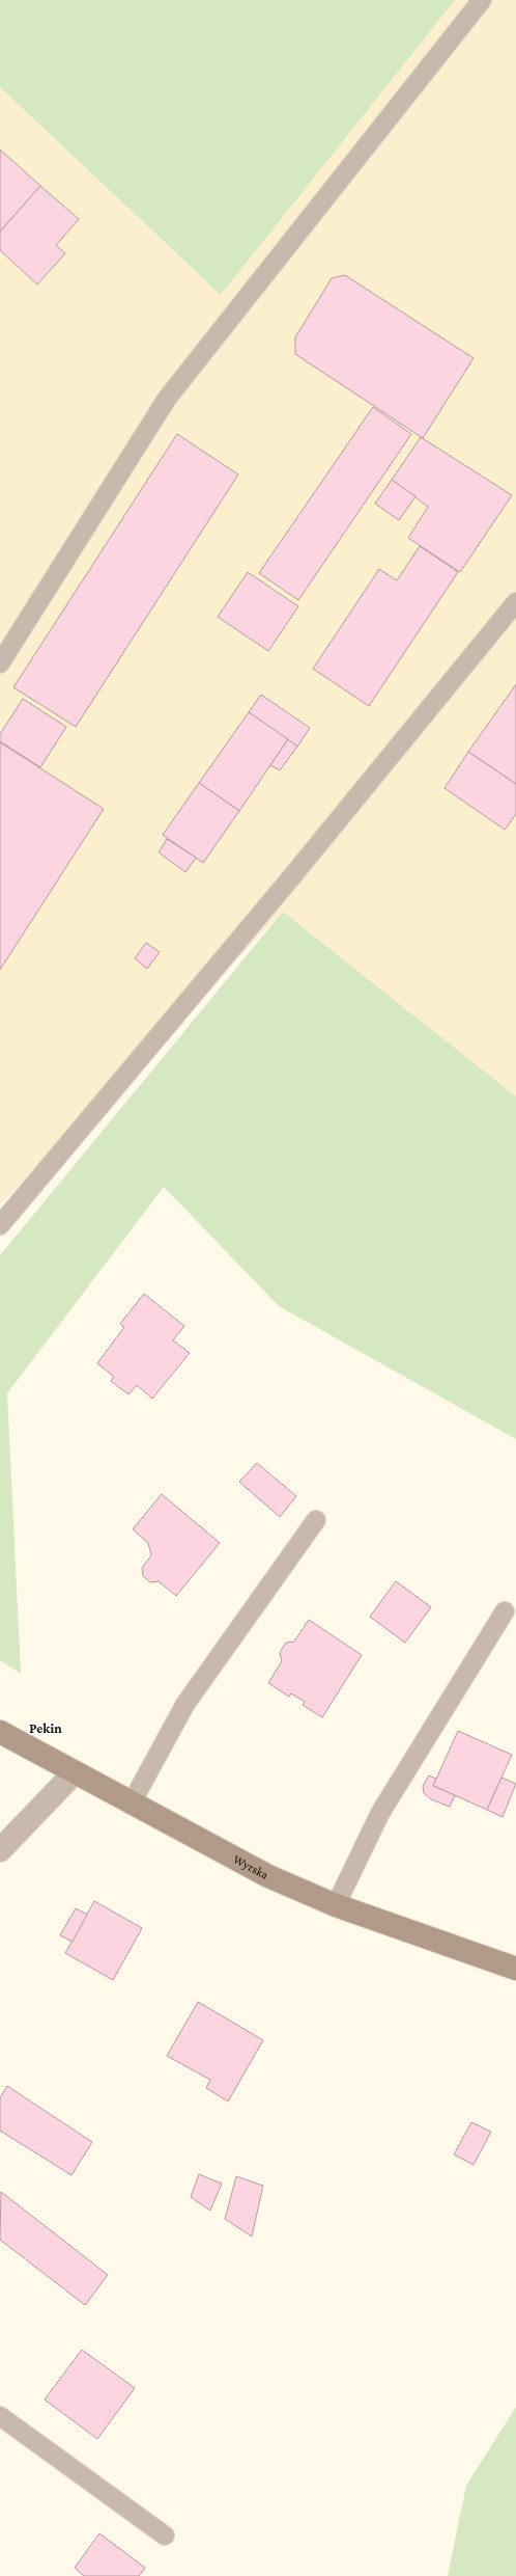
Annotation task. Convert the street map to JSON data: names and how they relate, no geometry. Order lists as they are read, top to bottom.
{
  "streets": {
    "street": ["Wyrska"]
  },
  "districts": ["Pekin"]
}
